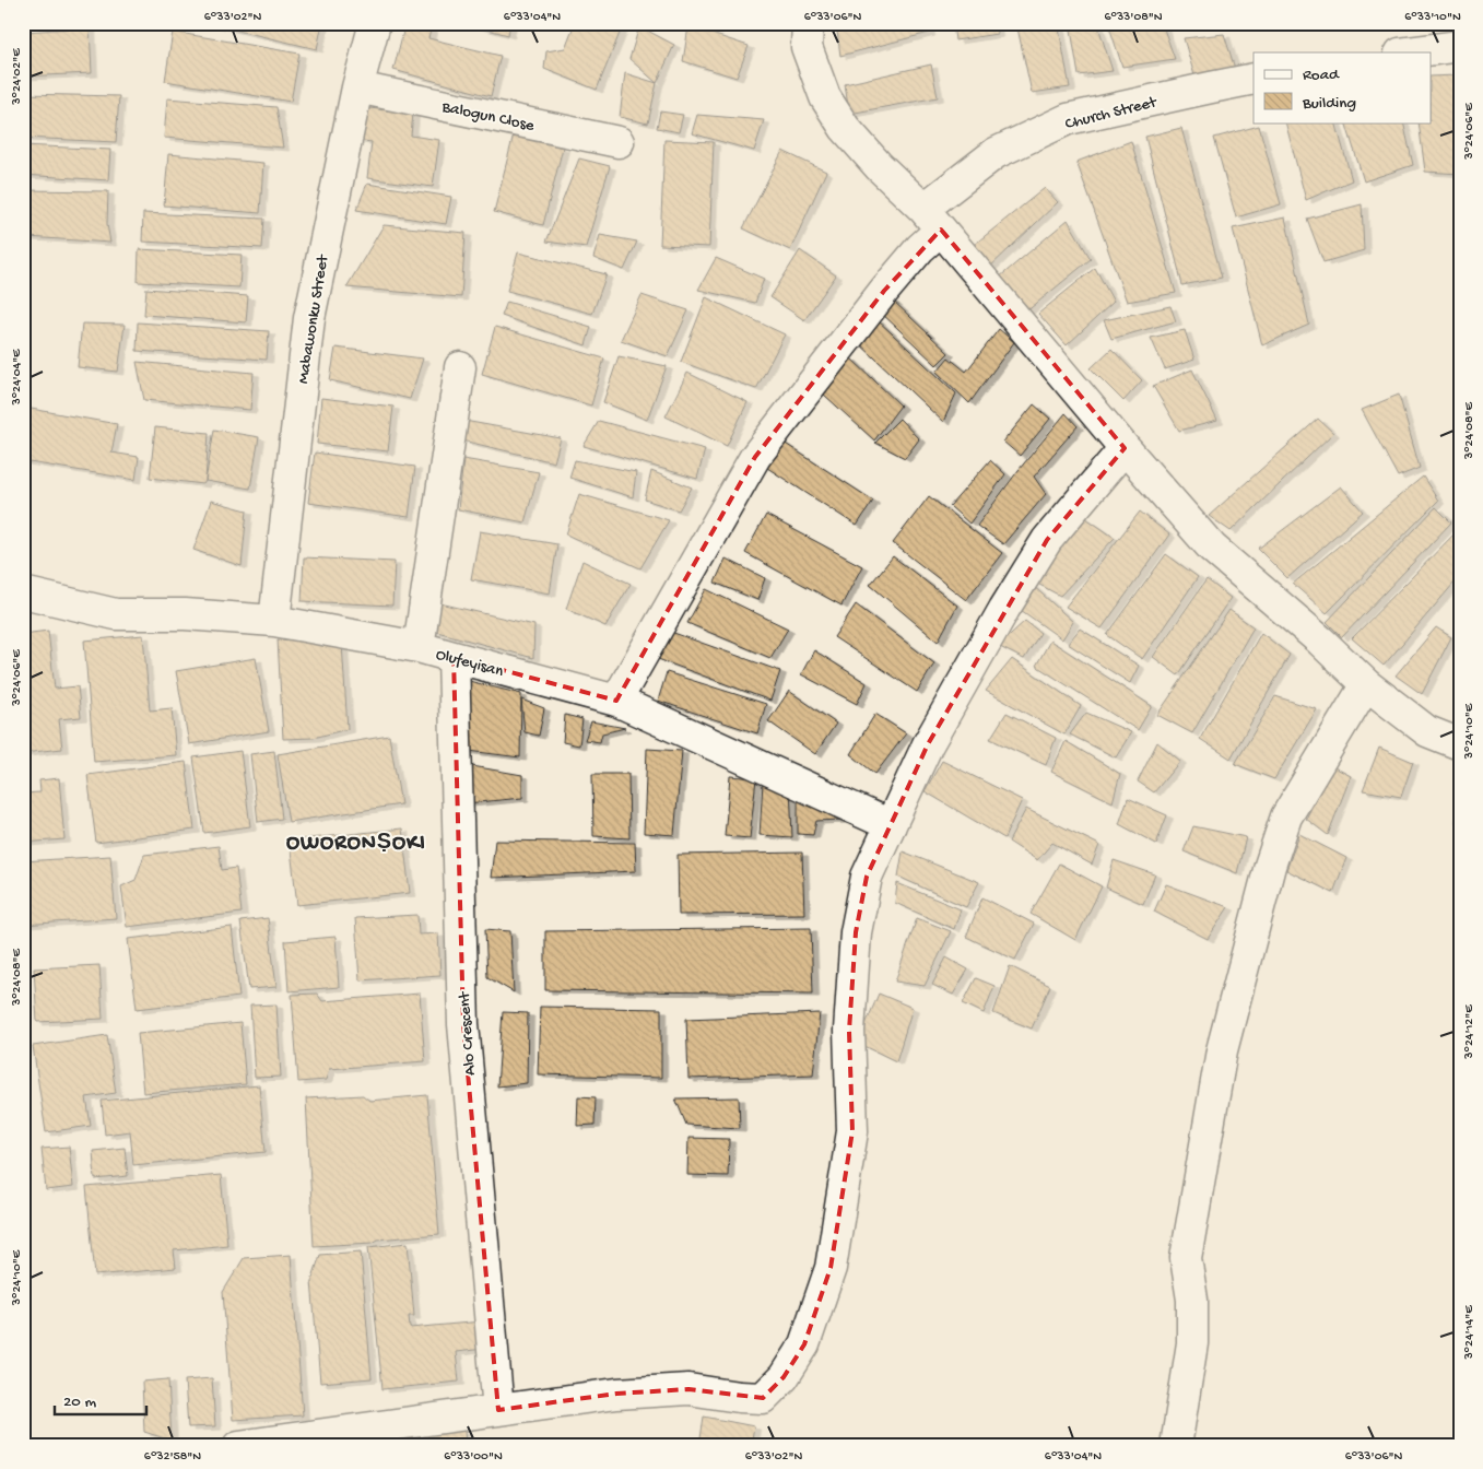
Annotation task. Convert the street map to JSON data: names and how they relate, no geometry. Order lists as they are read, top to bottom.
{
  "streets": {
    "street": [
      "Church Street",
      "Balogun Close",
      "Mabawonku Street",
      "Olufeyisan",
      "Alo Crescent"
    ]
  },
  "crossings": [
    ["Church Street", "Olufeyisan"],
    ["Balogun Close", "Mabawonku Street"],
    ["Mabawonku Street", "Olufeyisan"],
    ["Olufeyisan", "Alo Crescent"]
  ],
  "districts": ["OWORONṢOKI"],
  "legend": ["Road", "Building"],
  "scale_bar": "20 m",
  "coordinates": [
    "6°33'02\"N",
    "6°33'04\"N",
    "6°33'06\"N",
    "6°33'08\"N",
    "6°33'10\"N",
    "3°24'02\"E",
    "3°24'06\"E",
    "3°24'04\"E",
    "3°24'08\"E",
    "3°24'10\"E",
    "3°24'12\"E",
    "3°24'14\"E",
    "6°32'58\"N",
    "6°33'00\"N"
  ]
}
